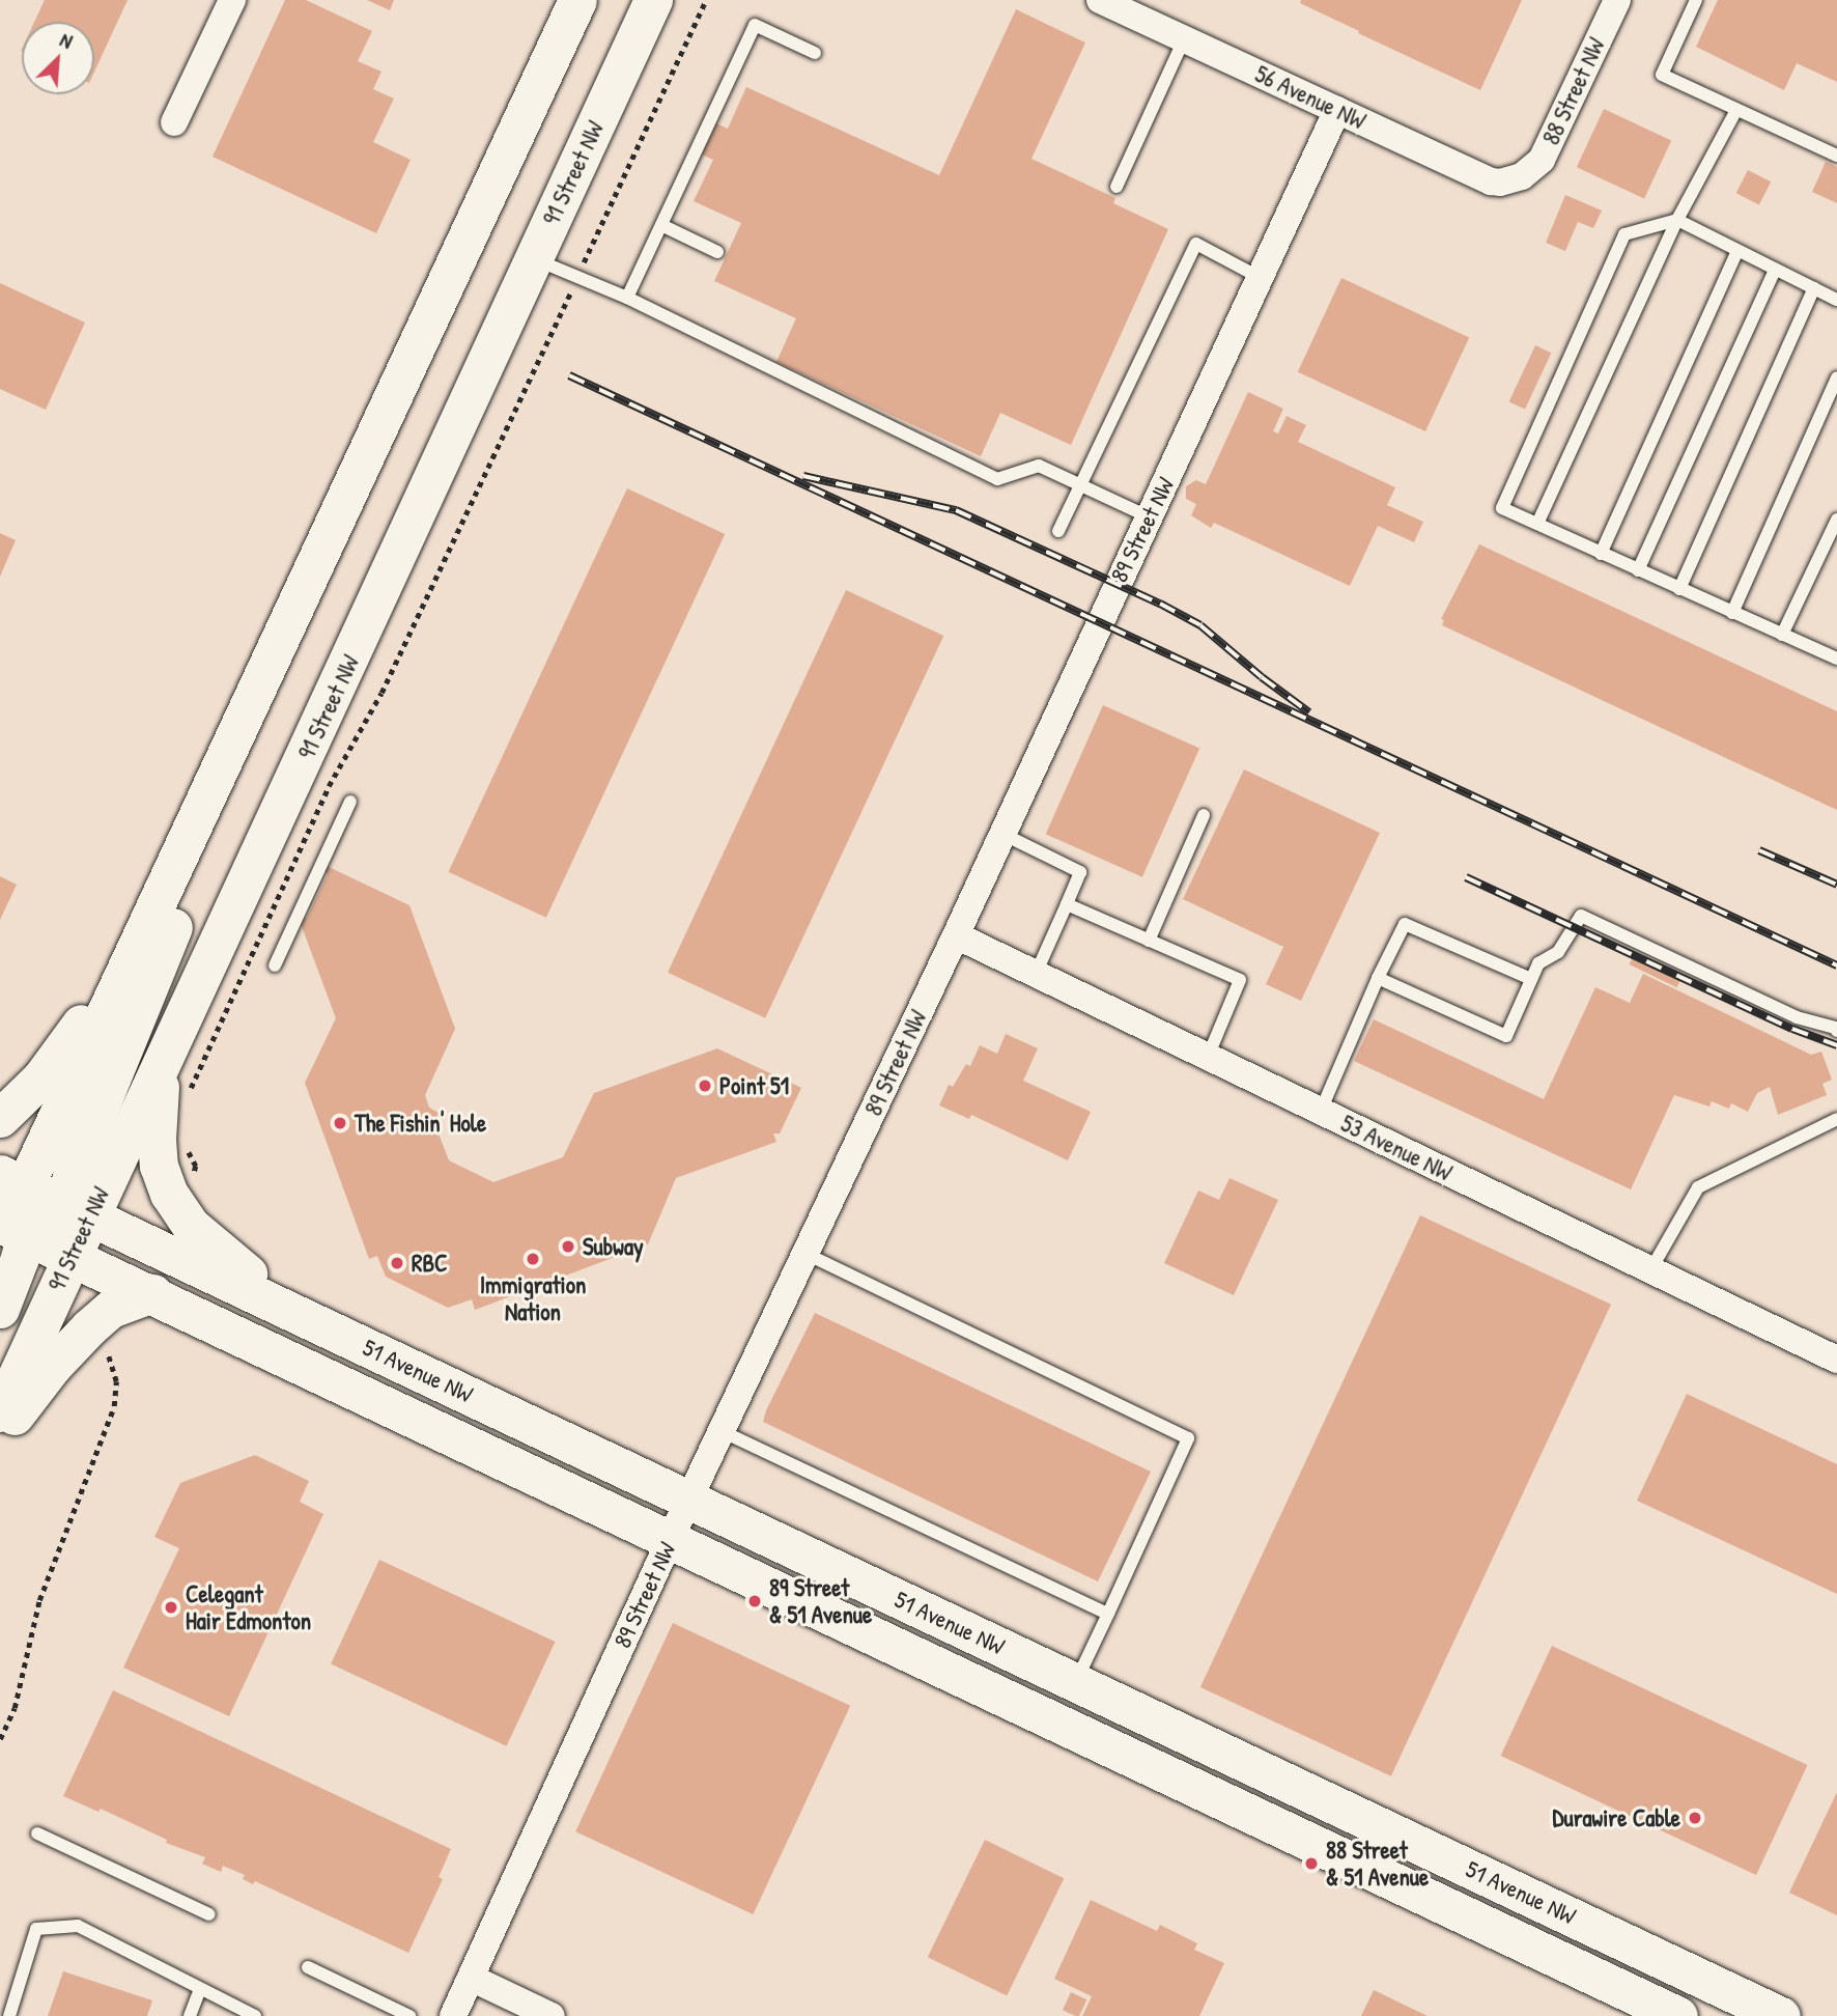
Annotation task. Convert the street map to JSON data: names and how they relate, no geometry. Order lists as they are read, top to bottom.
{
  "streets": {
    "main road": ["91 Street NW", "51 Avenue NW"],
    "street": [
      "88 Street NW",
      "56 Avenue NW",
      "89 Street NW",
      "53 Avenue NW"
    ]
  },
  "crossings": [
    ["88 Street NW", "56 Avenue NW"],
    ["56 Avenue NW", "89 Street NW"],
    ["91 Street NW", "51 Avenue NW"],
    ["89 Street NW", "53 Avenue NW"],
    ["89 Street NW", "51 Avenue NW"]
  ],
  "places": [
    "Point 51",
    "The Fishin' Hole",
    "Subway",
    "Immigration Nation",
    "RBC",
    "89 Street & 51 Avenue",
    "Celegant Hair Edmonton",
    "Durawire Cable",
    "88 Street & 51 Avenue"
  ],
  "north": "top right"
}
